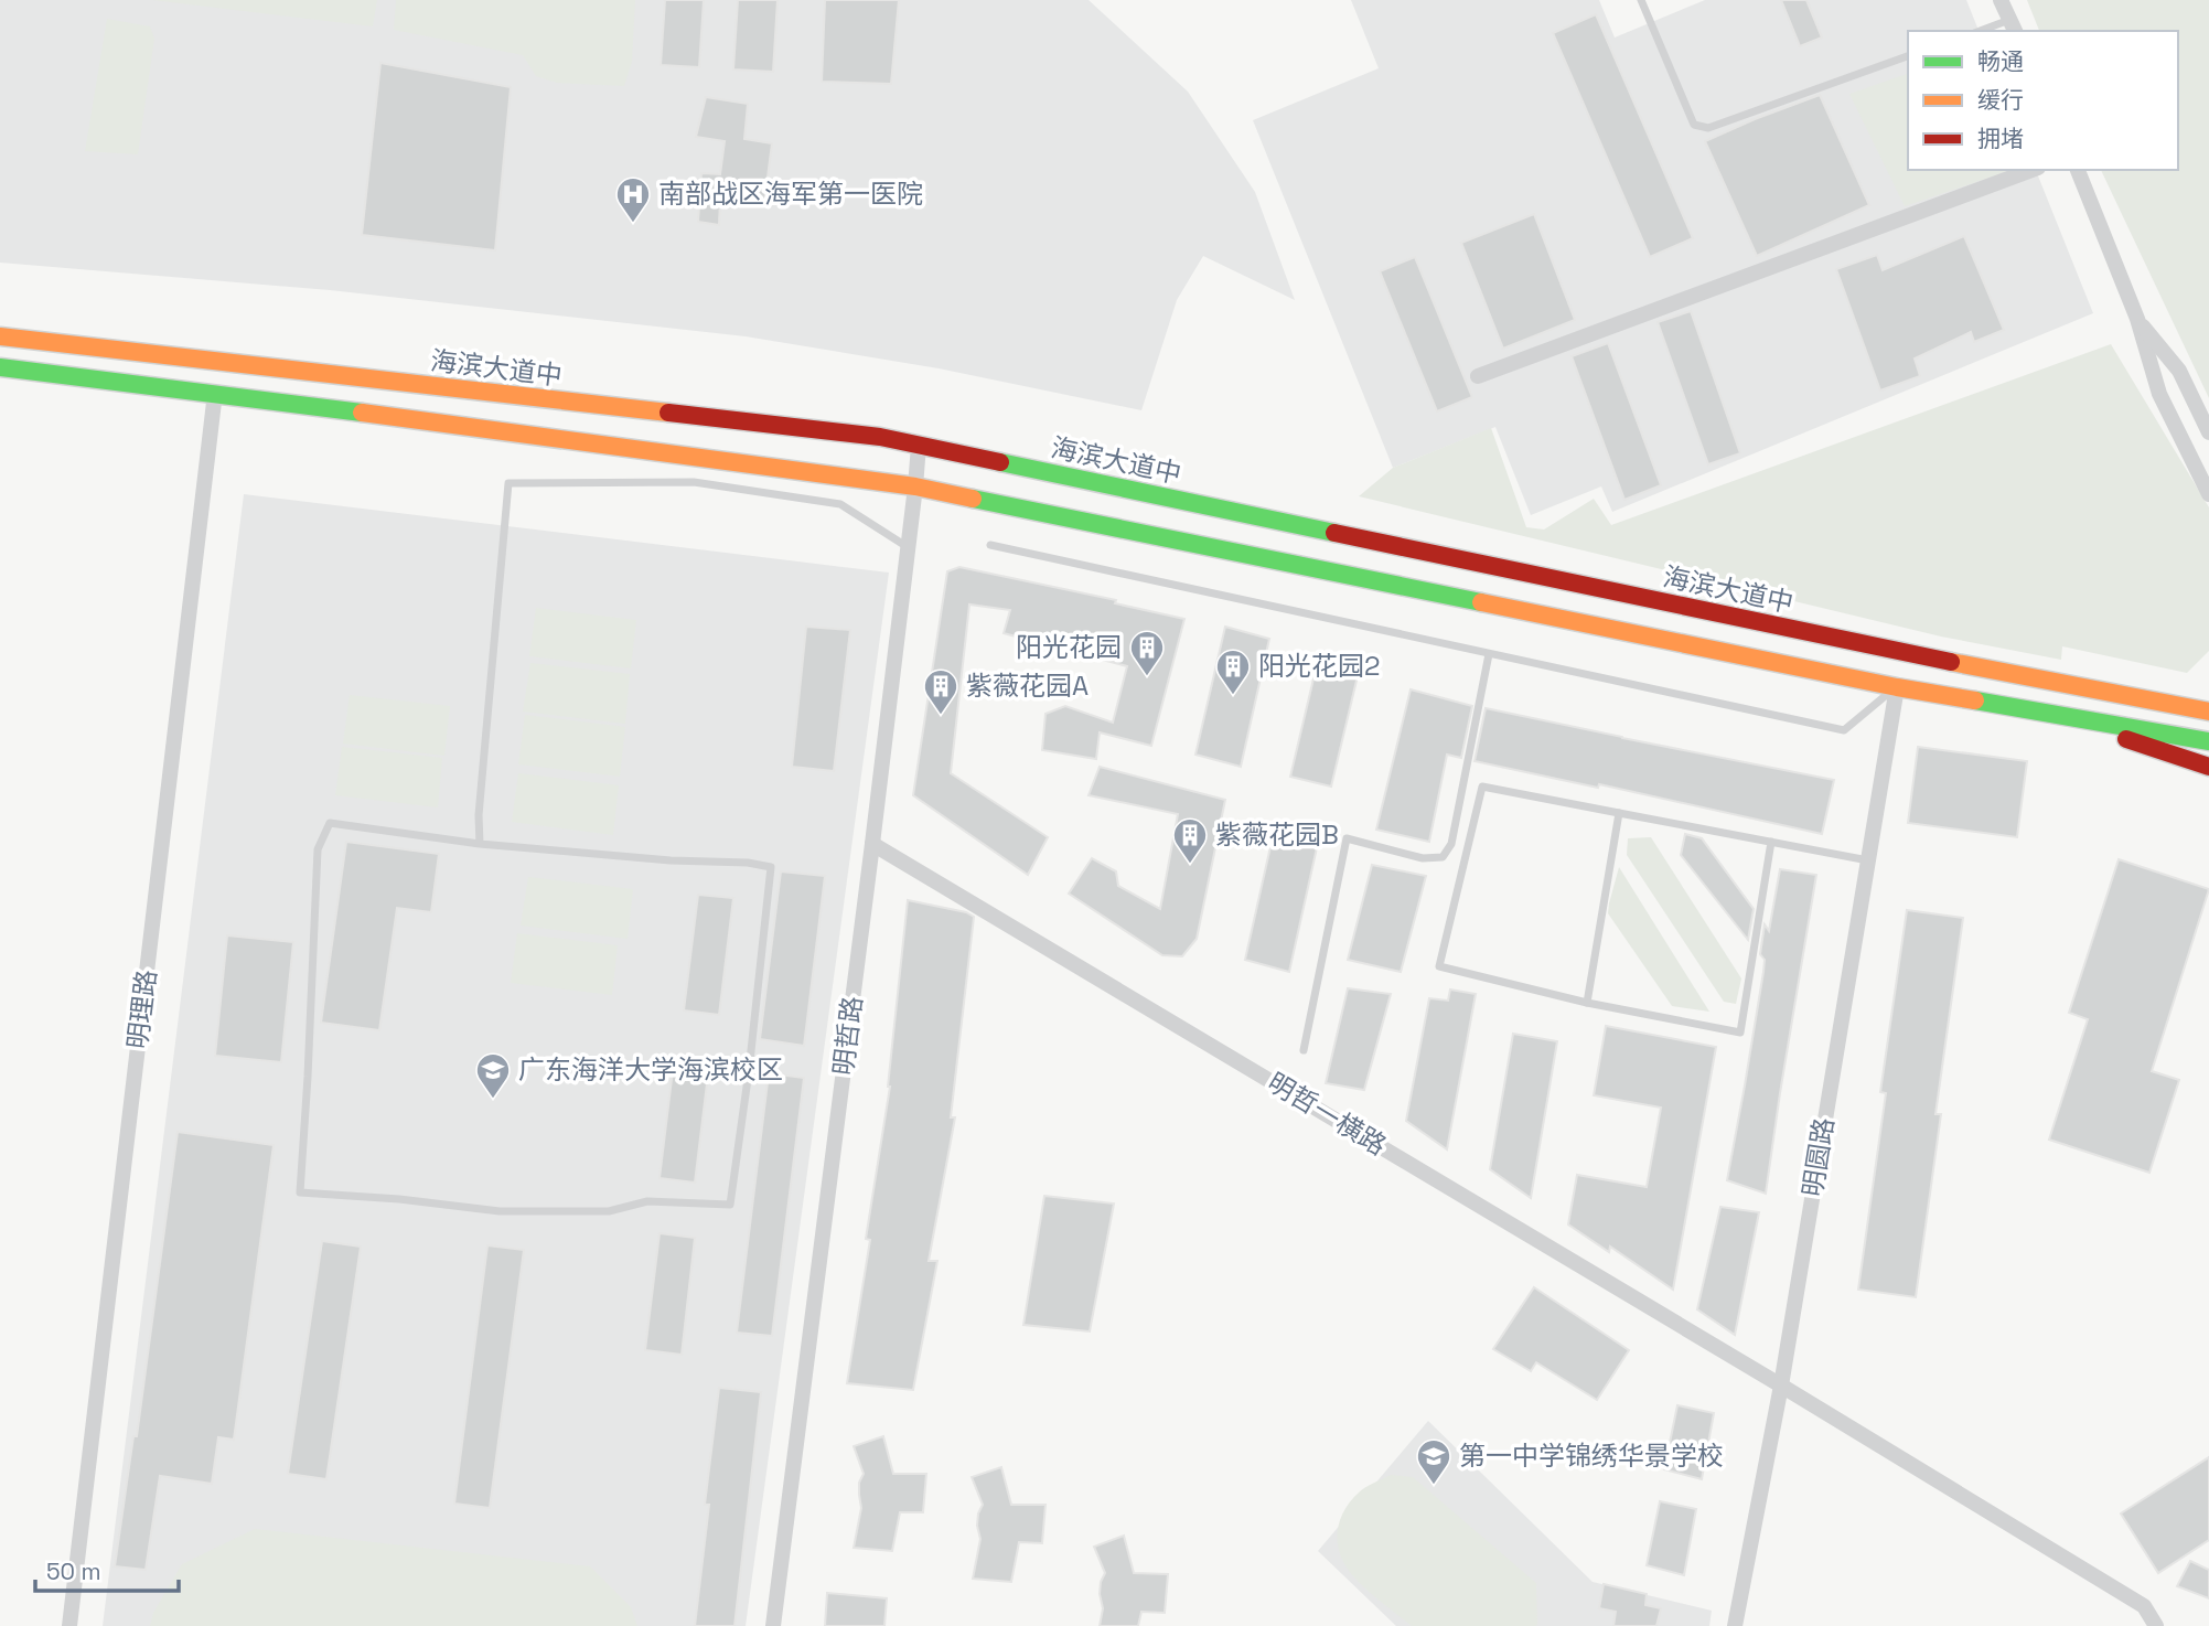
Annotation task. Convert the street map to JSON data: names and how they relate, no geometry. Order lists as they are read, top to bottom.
{
  "streets": {
    "main road": ["海滨大道中"],
    "street": [
      "明理路",
      "明哲路",
      "明哲一横路",
      "明圆路"
    ]
  },
  "crossings": [
    ["海滨大道中", "明哲路"],
    ["明哲路", "明哲一横路"],
    ["明哲一横路", "明圆路"]
  ],
  "places": {
    "hospital": ["南部战区海军第一医院"],
    "building": [
      "阳光花园",
      "阳光花园2",
      "紫薇花园A",
      "紫薇花园B"
    ],
    "school or university": ["广东海洋大学海滨校区", "第一中学锦绣华景学校"]
  },
  "legend": ["畅通", "缓行", "拥堵"],
  "scale_bar": "50 m"
}
